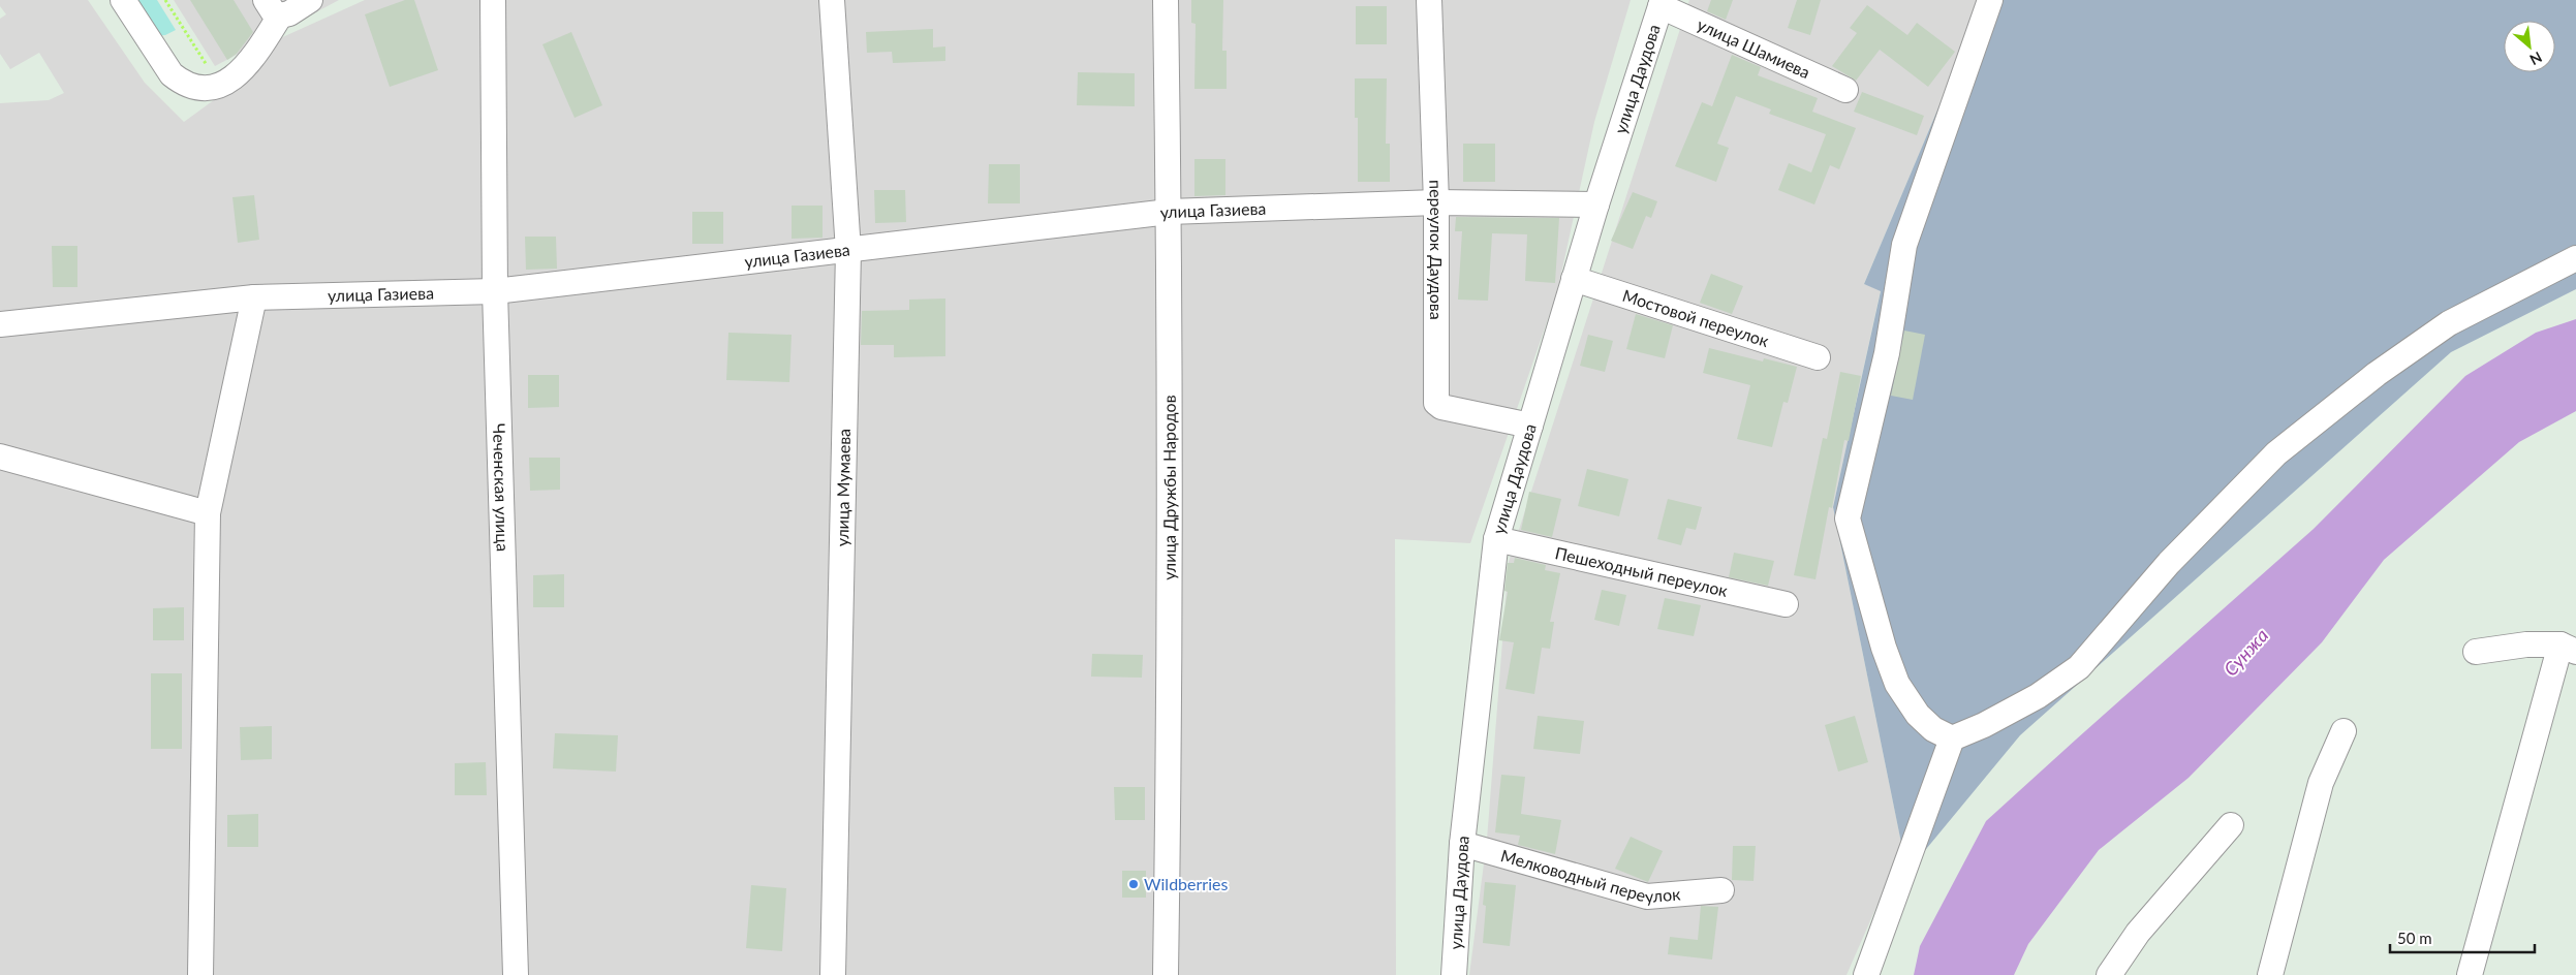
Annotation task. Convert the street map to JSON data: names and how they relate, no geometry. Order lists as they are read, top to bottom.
{
  "streets": {
    "street": [
      "улица Шамиева",
      "улица Даудова",
      "улица Газиева",
      "переулок Даудова",
      "Мостовой переулок",
      "Чеченская улица",
      "улица Мумаева",
      "улица Дружбы Народов",
      "Пешеходный переулок",
      "Мелководный переулок"
    ]
  },
  "crossings": [
    ["улица Шамиева", "улица Даудова"],
    ["улица Даудова", "улица Газиева"],
    ["улица Даудова", "переулок Даудова"],
    ["улица Даудова", "Мостовой переулок"],
    ["улица Даудова", "Пешеходный переулок"],
    ["улица Даудова", "Мелководный переулок"],
    ["улица Газиева", "переулок Даудова"],
    ["улица Газиева", "Чеченская улица"],
    ["улица Газиева", "улица Мумаева"],
    ["улица Газиева", "улица Дружбы Народов"]
  ],
  "water": ["Сунжа"],
  "places": ["Wildberries"],
  "scale_bar": "50 m",
  "north": "bottom right"
}
